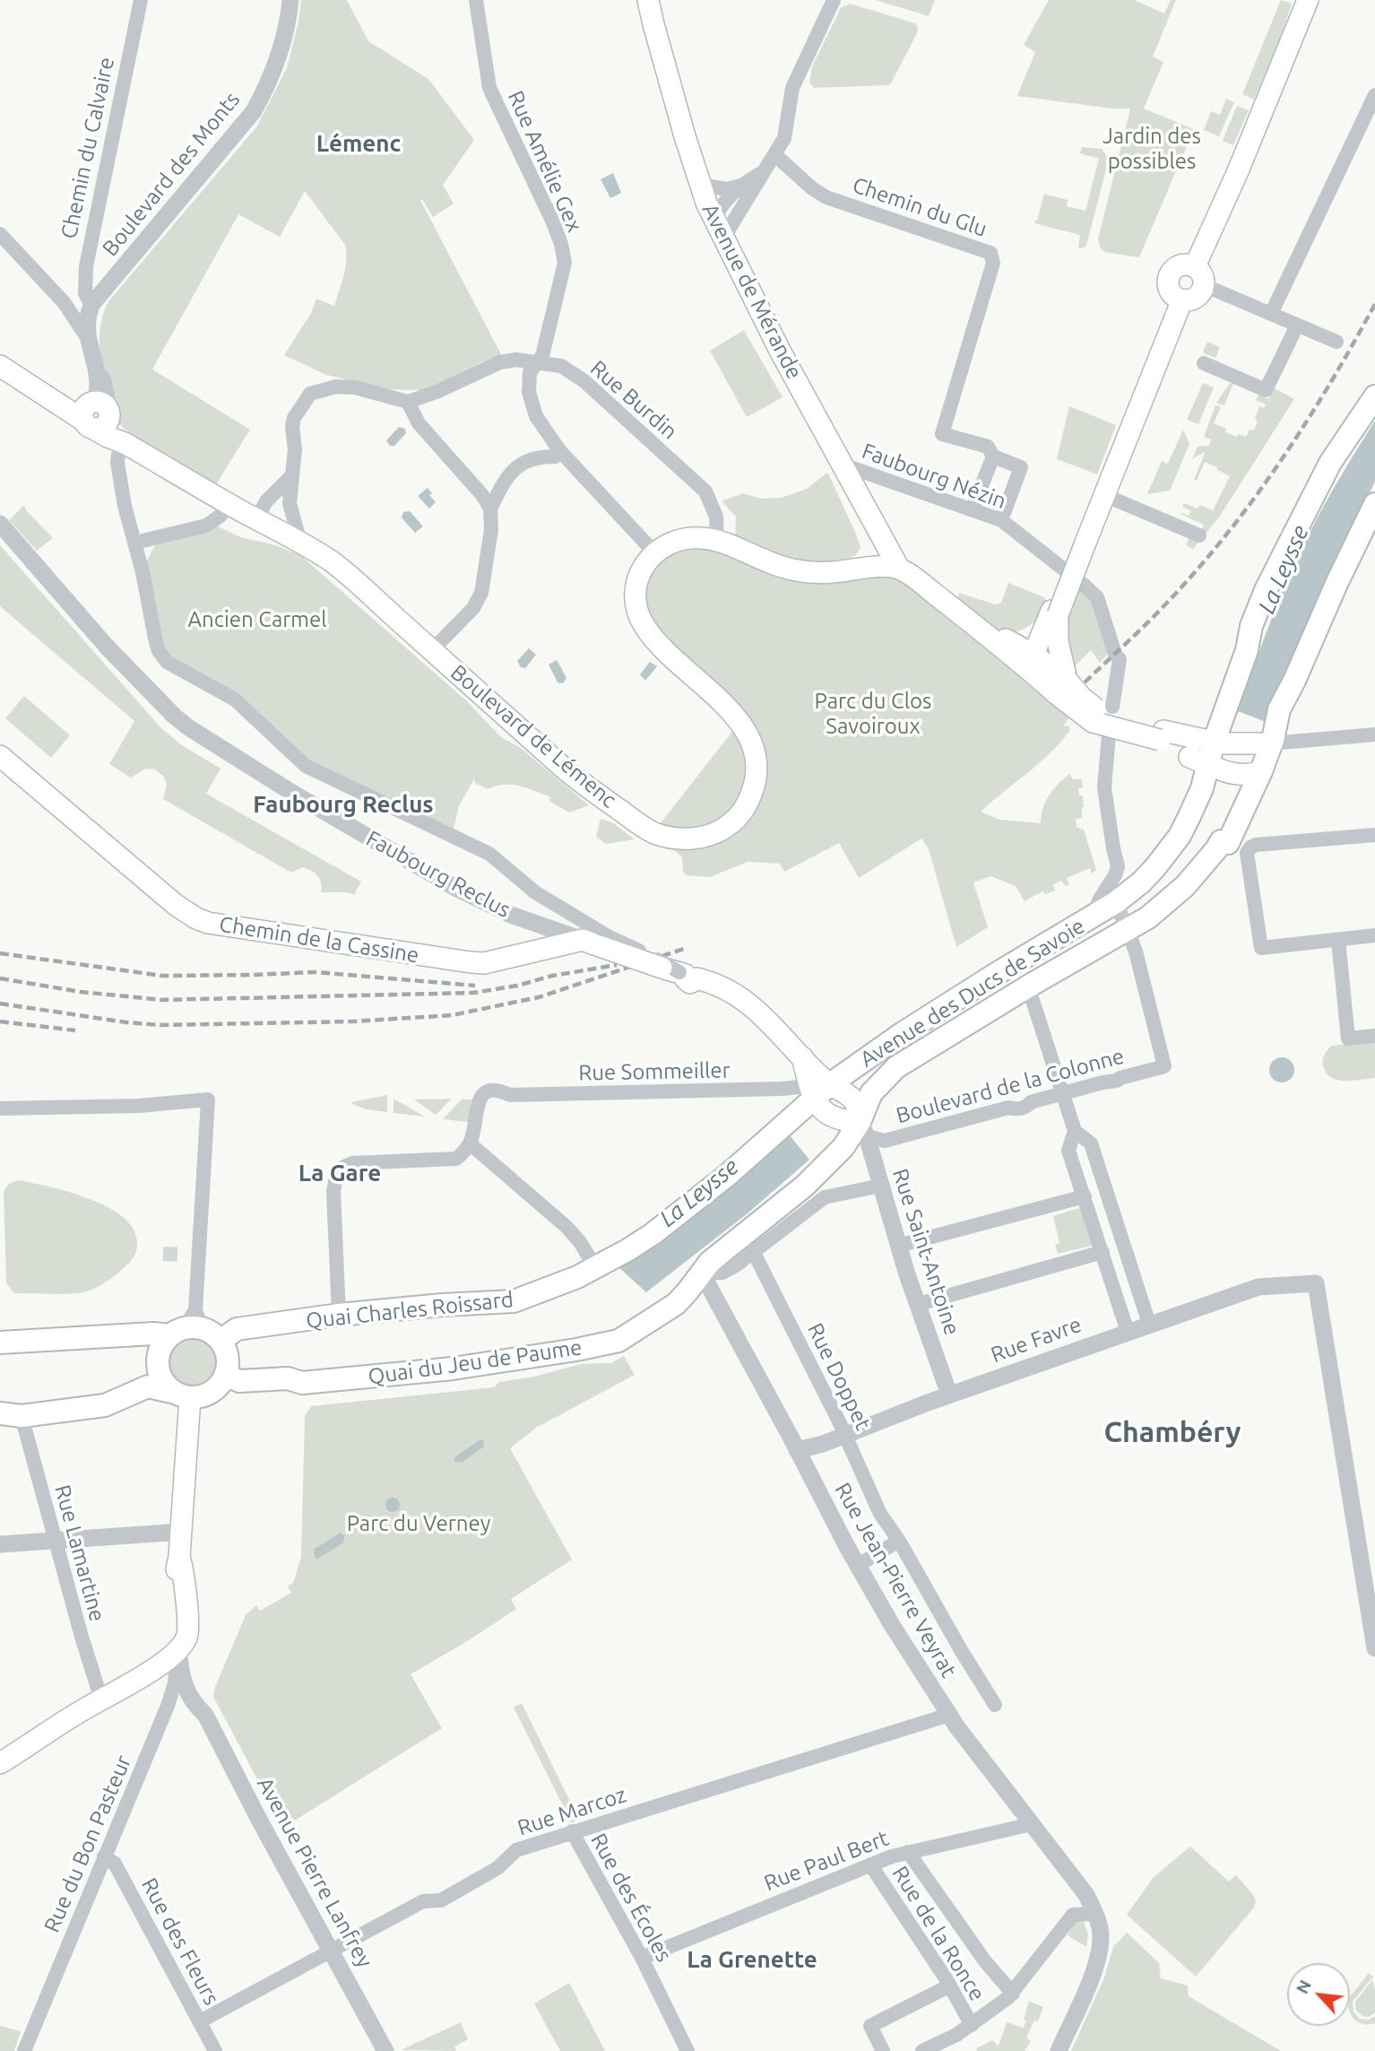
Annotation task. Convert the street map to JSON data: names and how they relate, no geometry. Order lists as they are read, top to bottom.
{
  "streets": {
    "main road": [
      "Avenue de Mérande",
      "Boulevard de Lémenc",
      "Faubourg Reclus",
      "Chemin de la Cassine",
      "Avenue des Ducs de Savoie",
      "Quai Charles Roissard",
      "Quai du Jeu de Paume"
    ],
    "street": [
      "Chemin du Calvaire",
      "Rue Amélie Gex",
      "Boulevard des Monts",
      "Chemin du Glu",
      "Rue Burdin",
      "Faubourg Nézin",
      "Rue Sommeiller",
      "Boulevard de la Colonne",
      "Rue Saint-Antoine",
      "Rue Favre",
      "Rue Doppet",
      "Rue Lamartine",
      "Rue Jean-Pierre Veyrat",
      "Rue Marcoz",
      "Rue du Bon Pasteur",
      "Rue Paul Bert",
      "Avenue Pierre Lanfrey",
      "Rue des Écoles",
      "Rue de la Ronce",
      "Rue des Fleurs"
    ]
  },
  "crossings": [
    ["Chemin du Calvaire", "Boulevard des Monts"],
    ["Rue Amélie Gex", "Rue Burdin"],
    ["Rue Amélie Gex", "Boulevard de Lémenc"],
    ["Avenue de Mérande", "Faubourg Nézin"],
    ["Faubourg Reclus", "Chemin de la Cassine"],
    ["Faubourg Reclus", "Avenue des Ducs de Savoie"],
    ["Faubourg Reclus", "Rue Sommeiller"],
    ["Faubourg Reclus", "Boulevard de la Colonne"],
    ["Faubourg Reclus", "Rue Saint-Antoine"],
    ["Avenue des Ducs de Savoie", "Rue Sommeiller"],
    ["Avenue des Ducs de Savoie", "Boulevard de la Colonne"],
    ["Avenue des Ducs de Savoie", "Rue Saint-Antoine"],
    ["Avenue des Ducs de Savoie", "Quai Charles Roissard"],
    ["Avenue des Ducs de Savoie", "Quai du Jeu de Paume"],
    ["Avenue des Ducs de Savoie", "Rue Jean-Pierre Veyrat"],
    ["Boulevard de la Colonne", "Rue Saint-Antoine"],
    ["Rue Saint-Antoine", "Rue Favre"],
    ["Quai Charles Roissard", "Quai du Jeu de Paume"],
    ["Rue Favre", "Rue Doppet"],
    ["Rue Favre", "Rue Jean-Pierre Veyrat"],
    ["Quai du Jeu de Paume", "Rue Jean-Pierre Veyrat"],
    ["Rue Jean-Pierre Veyrat", "Rue Marcoz"],
    ["Rue Jean-Pierre Veyrat", "Rue Paul Bert"],
    ["Rue Marcoz", "Avenue Pierre Lanfrey"],
    ["Rue Marcoz", "Rue des Écoles"],
    ["Rue Marcoz", "Rue des Fleurs"],
    ["Rue du Bon Pasteur", "Avenue Pierre Lanfrey"],
    ["Rue du Bon Pasteur", "Rue des Fleurs"],
    ["Rue Paul Bert", "Rue des Écoles"],
    ["Rue Paul Bert", "Rue de la Ronce"]
  ],
  "districts": [
    "Lémenc",
    "Faubourg Reclus",
    "La Gare",
    "Chambéry",
    "La Grenette"
  ],
  "water": ["La Leysse"],
  "parks": [
    "Jardin des possibles",
    "Ancien Carmel",
    "Parc du Clos Savoiroux",
    "Parc du Verney"
  ],
  "north": "top left"
}
